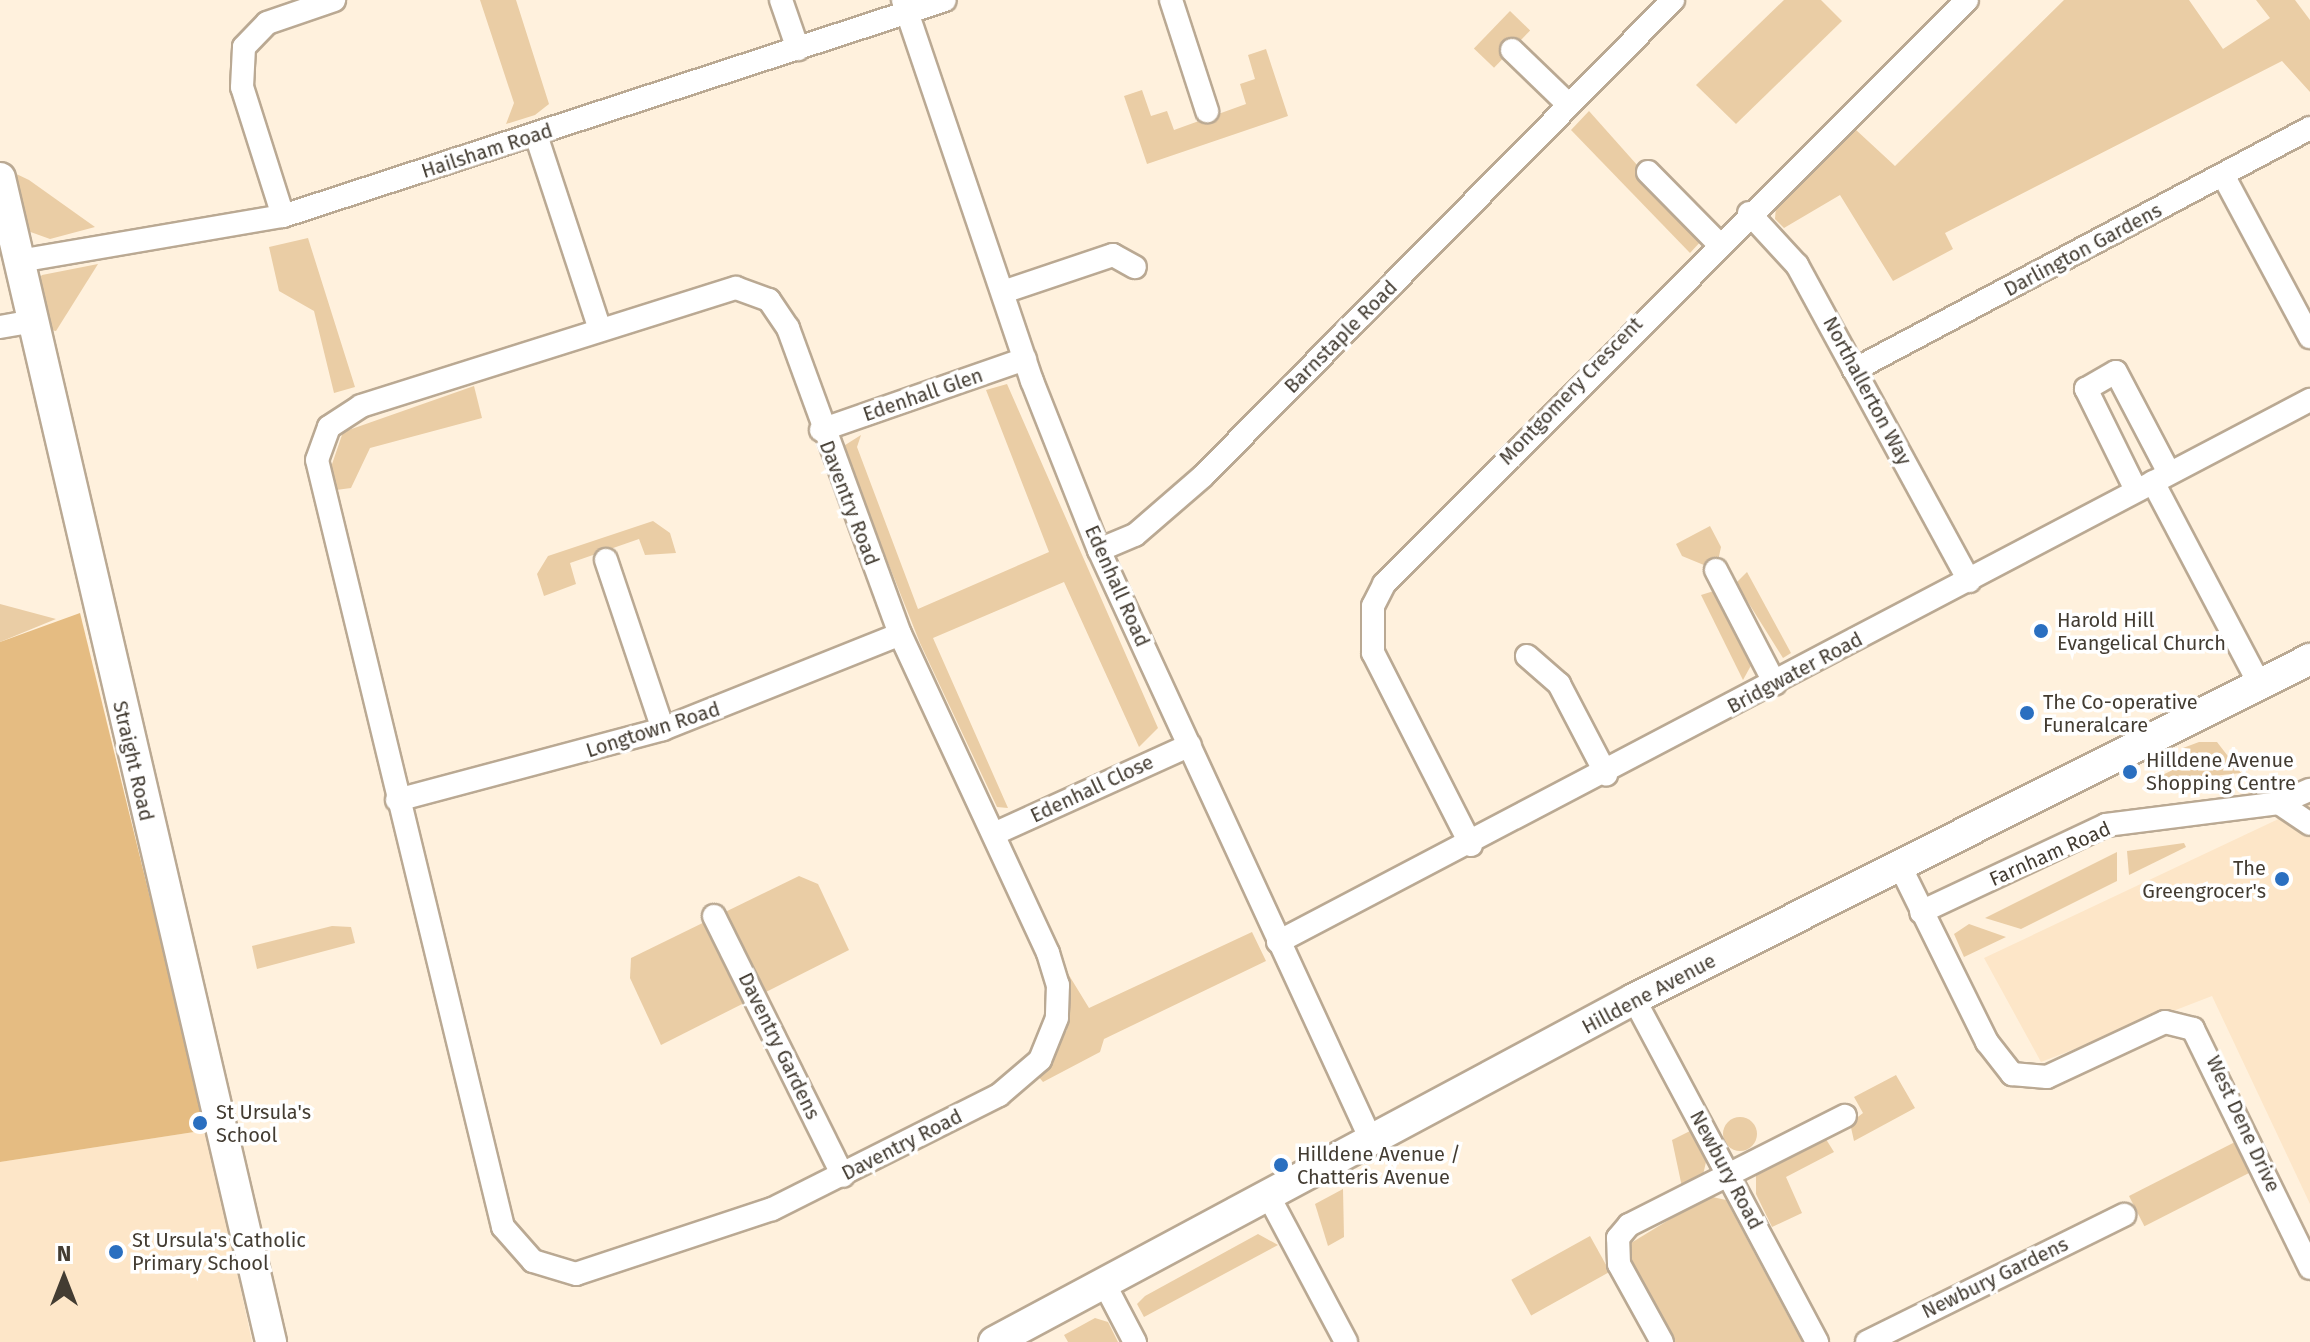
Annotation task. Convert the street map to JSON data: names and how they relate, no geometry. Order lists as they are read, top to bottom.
{
  "streets": {
    "street": [
      "Hailsham Road",
      "Darlington Gardens",
      "Barnstaple Road",
      "Montgomery Crescent",
      "Northallerton Way",
      "Edenhall Glen",
      "Daventry Road",
      "Edenhall Road",
      "Bridgwater Road",
      "Longtown Road",
      "Straight Road",
      "Edenhall Close",
      "Farnham Road",
      "Hilldene Avenue",
      "Daventry Gardens",
      "West Dene Drive",
      "Newbury Road",
      "Newbury Gardens"
    ]
  },
  "crossings": [
    ["Hailsham Road", "Edenhall Road"],
    ["Hailsham Road", "Straight Road"],
    ["Darlington Gardens", "Northallerton Way"],
    ["Barnstaple Road", "Edenhall Road"],
    ["Montgomery Crescent", "Northallerton Way"],
    ["Montgomery Crescent", "Bridgwater Road"],
    ["Northallerton Way", "Bridgwater Road"],
    ["Edenhall Glen", "Daventry Road"],
    ["Edenhall Glen", "Edenhall Road"],
    ["Daventry Road", "Longtown Road"],
    ["Daventry Road", "Edenhall Close"],
    ["Daventry Road", "Daventry Gardens"],
    ["Edenhall Road", "Bridgwater Road"],
    ["Edenhall Road", "Edenhall Close"],
    ["Edenhall Road", "Hilldene Avenue"],
    ["Farnham Road", "West Dene Drive"],
    ["Hilldene Avenue", "West Dene Drive"],
    ["Hilldene Avenue", "Newbury Road"]
  ],
  "places": [
    "Harold Hill Evangelical Church",
    "The Co-operative Funeralcare",
    "Hilldene Avenue Shopping Centre",
    "The Greengrocer's",
    "St Ursula's School",
    "Hilldene Avenue / Chatteris Avenue",
    "St Ursula's Catholic Primary School"
  ],
  "north": "top"
}
